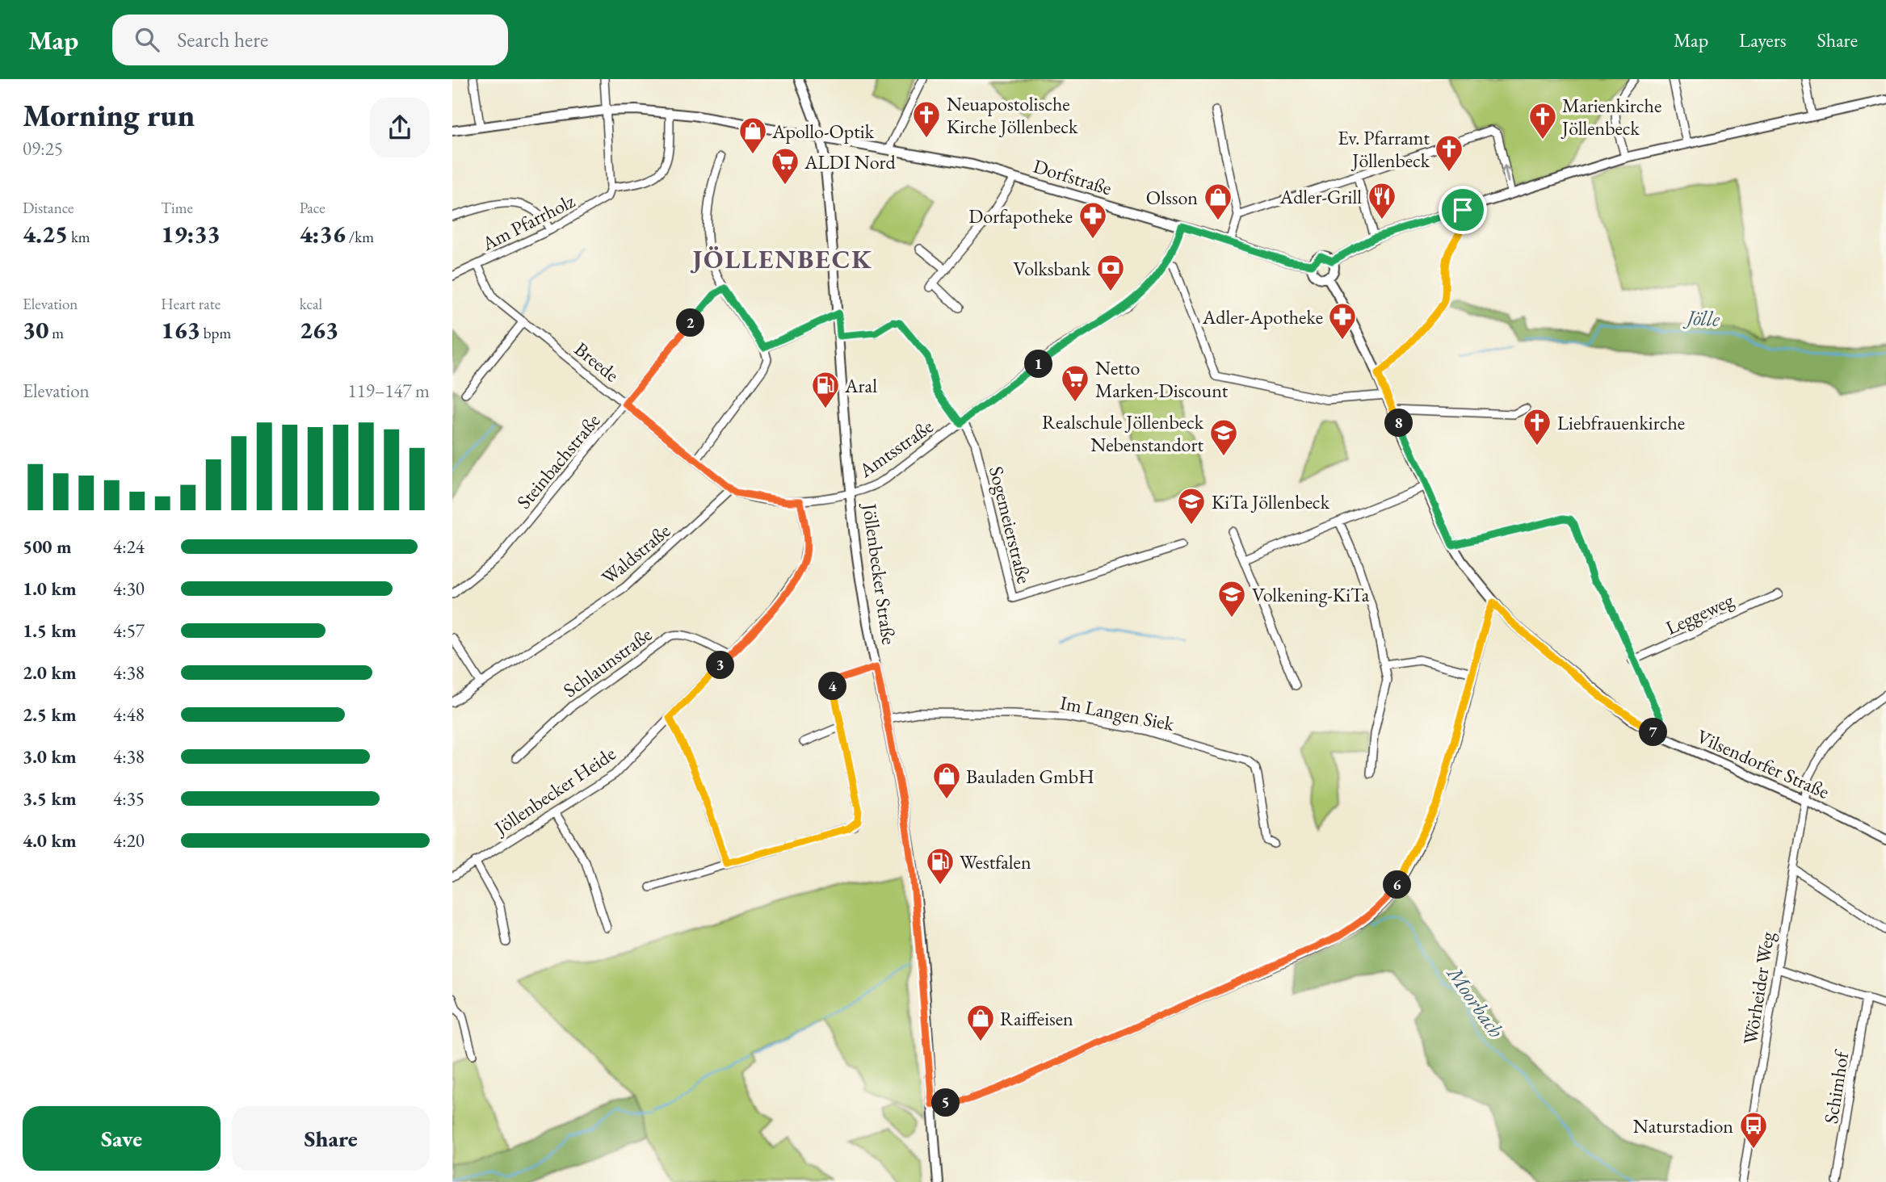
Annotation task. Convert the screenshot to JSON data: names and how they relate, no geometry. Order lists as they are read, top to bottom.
{
  "streets": {
    "main road": ["Dorfstraße", "Jöllenbecker Straße", "Vilsendorfer Straße"],
    "street": [
      "Am Pfarrholz",
      "Breede",
      "Amtsstraße",
      "Steinbachstraße",
      "Sogemeierstraße",
      "Waldstraße",
      "Leggeweg",
      "Schlaunstraße",
      "Im Langen Siek",
      "Jöllenbecker Heide",
      "Wörheider Weg",
      "Schimhof"
    ]
  },
  "crossings": [
    ["Dorfstraße", "Amtsstraße"],
    ["Dorfstraße", "Jöllenbecker Straße"],
    ["Dorfstraße", "Vilsendorfer Straße"],
    ["Am Pfarrholz", "Breede"],
    ["Breede", "Steinbachstraße"],
    ["Breede", "Waldstraße"],
    ["Amtsstraße", "Sogemeierstraße"],
    ["Amtsstraße", "Jöllenbecker Straße"],
    ["Jöllenbecker Straße", "Im Langen Siek"],
    ["Schlaunstraße", "Jöllenbecker Heide"],
    ["Vilsendorfer Straße", "Wörheider Weg"]
  ],
  "districts": ["JÖLLENBECK"],
  "water": ["Jölle", "Moorbach"],
  "places": {
    "church": [
      "Neuapostolische Kirche Jöllenbeck",
      "Marienkirche Jöllenbeck",
      "Ev. Pfarramt Jöllenbeck",
      "Liebfrauenkirche"
    ],
    "shop": [
      "Apollo-Optik",
      "Olsson",
      "Bauladen GmbH",
      "Raiffeisen"
    ],
    "supermarket": ["ALDI Nord", "Netto Marken-Discount"],
    "restaurant": ["Adler-Grill"],
    "pharmacy": ["Dorfapotheke", "Adler-Apotheke"],
    "bank": ["Volksbank"],
    "fuel station": ["Aral", "Westfalen"],
    "school or university": ["Realschule Jöllenbeck Nebenstandort", "KiTa Jöllenbeck", "Volkening-KiTa"],
    "bus stop": ["Naturstadion"]
  },
  "page": {
    "header": "Map",
    "search": "Search here",
    "nav": ["Map", "Layers", "Share"],
    "heading": ["Morning run", "09:25"],
    "stats": [
      ["Distance", "4.25 km"],
      ["Time", "19:33"],
      ["Pace", "4:36 /km"],
      ["Elevation", "30 m"],
      ["Heart rate", "163 bpm"],
      ["kcal", "263"]
    ],
    "pins": [
      "2",
      "1",
      "8",
      "3",
      "4",
      "7",
      "6",
      "5"
    ],
    "chart": ["Elevation", "119–147 m"],
    "list": [
      {
        "name": "500 m",
        "note": "4:24"
      },
      {
        "name": "1.0 km",
        "note": "4:30"
      },
      {
        "name": "1.5 km",
        "note": "4:57"
      },
      {
        "name": "2.0 km",
        "note": "4:38"
      },
      {
        "name": "2.5 km",
        "note": "4:48"
      },
      {
        "name": "3.0 km",
        "note": "4:38"
      },
      {
        "name": "3.5 km",
        "note": "4:35"
      },
      {
        "name": "4.0 km",
        "note": "4:20"
      }
    ],
    "buttons": ["Save", "Share"]
  }
}
